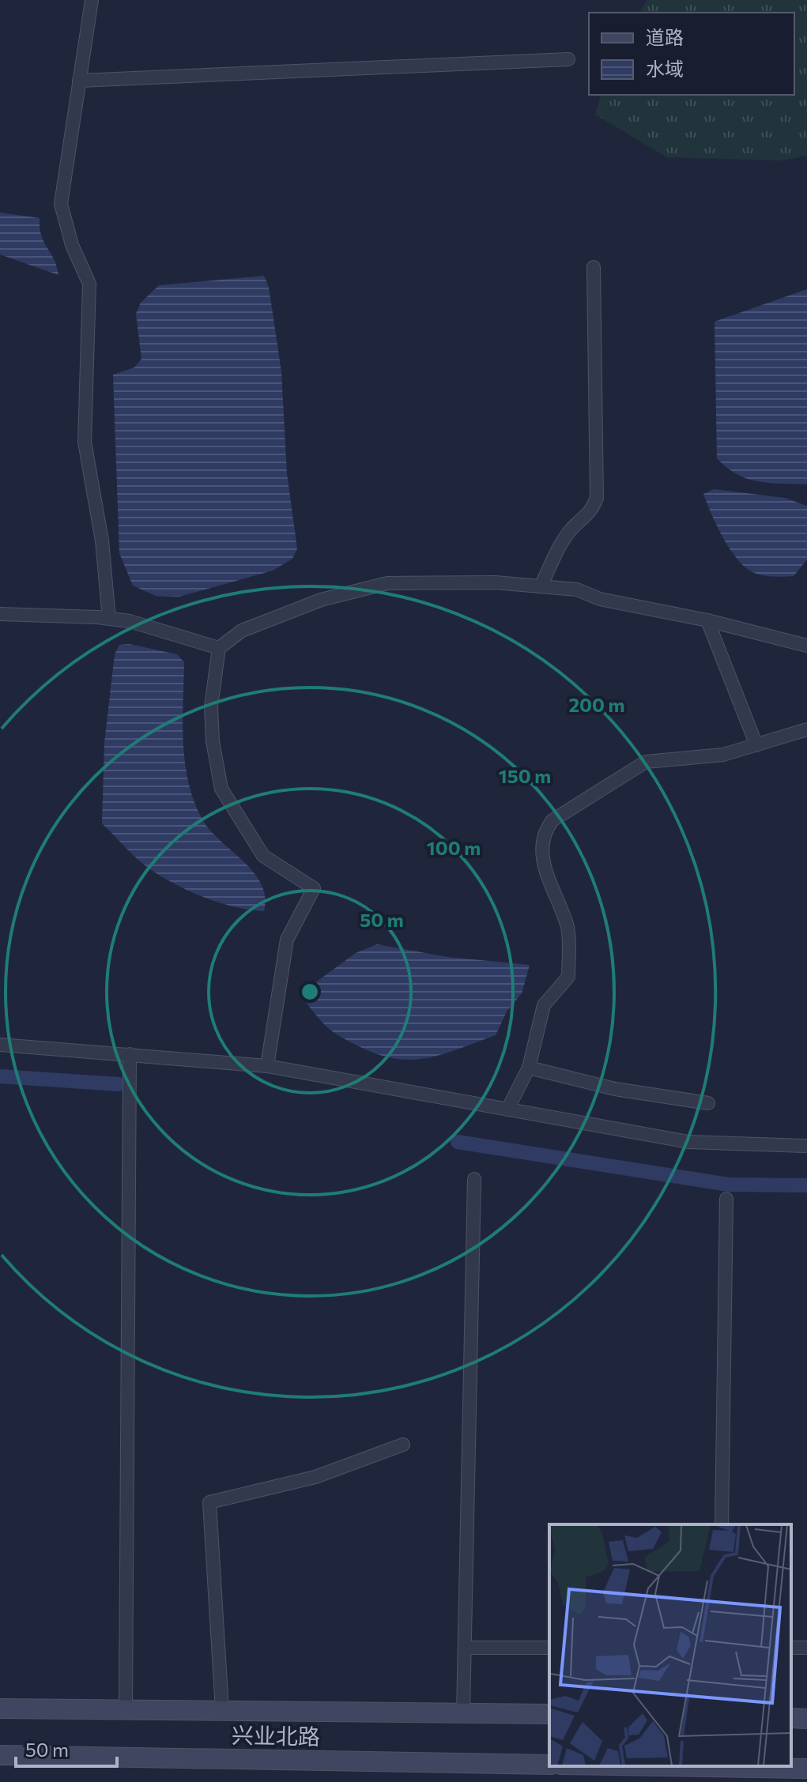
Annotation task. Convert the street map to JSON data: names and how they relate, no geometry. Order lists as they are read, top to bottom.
{
  "streets": {
    "main road": ["兴业北路"]
  },
  "legend": ["道路", "水域"],
  "scale_bar": "50 m",
  "rings": [
    "200 m",
    "150 m",
    "100 m",
    "50 m"
  ]
}
